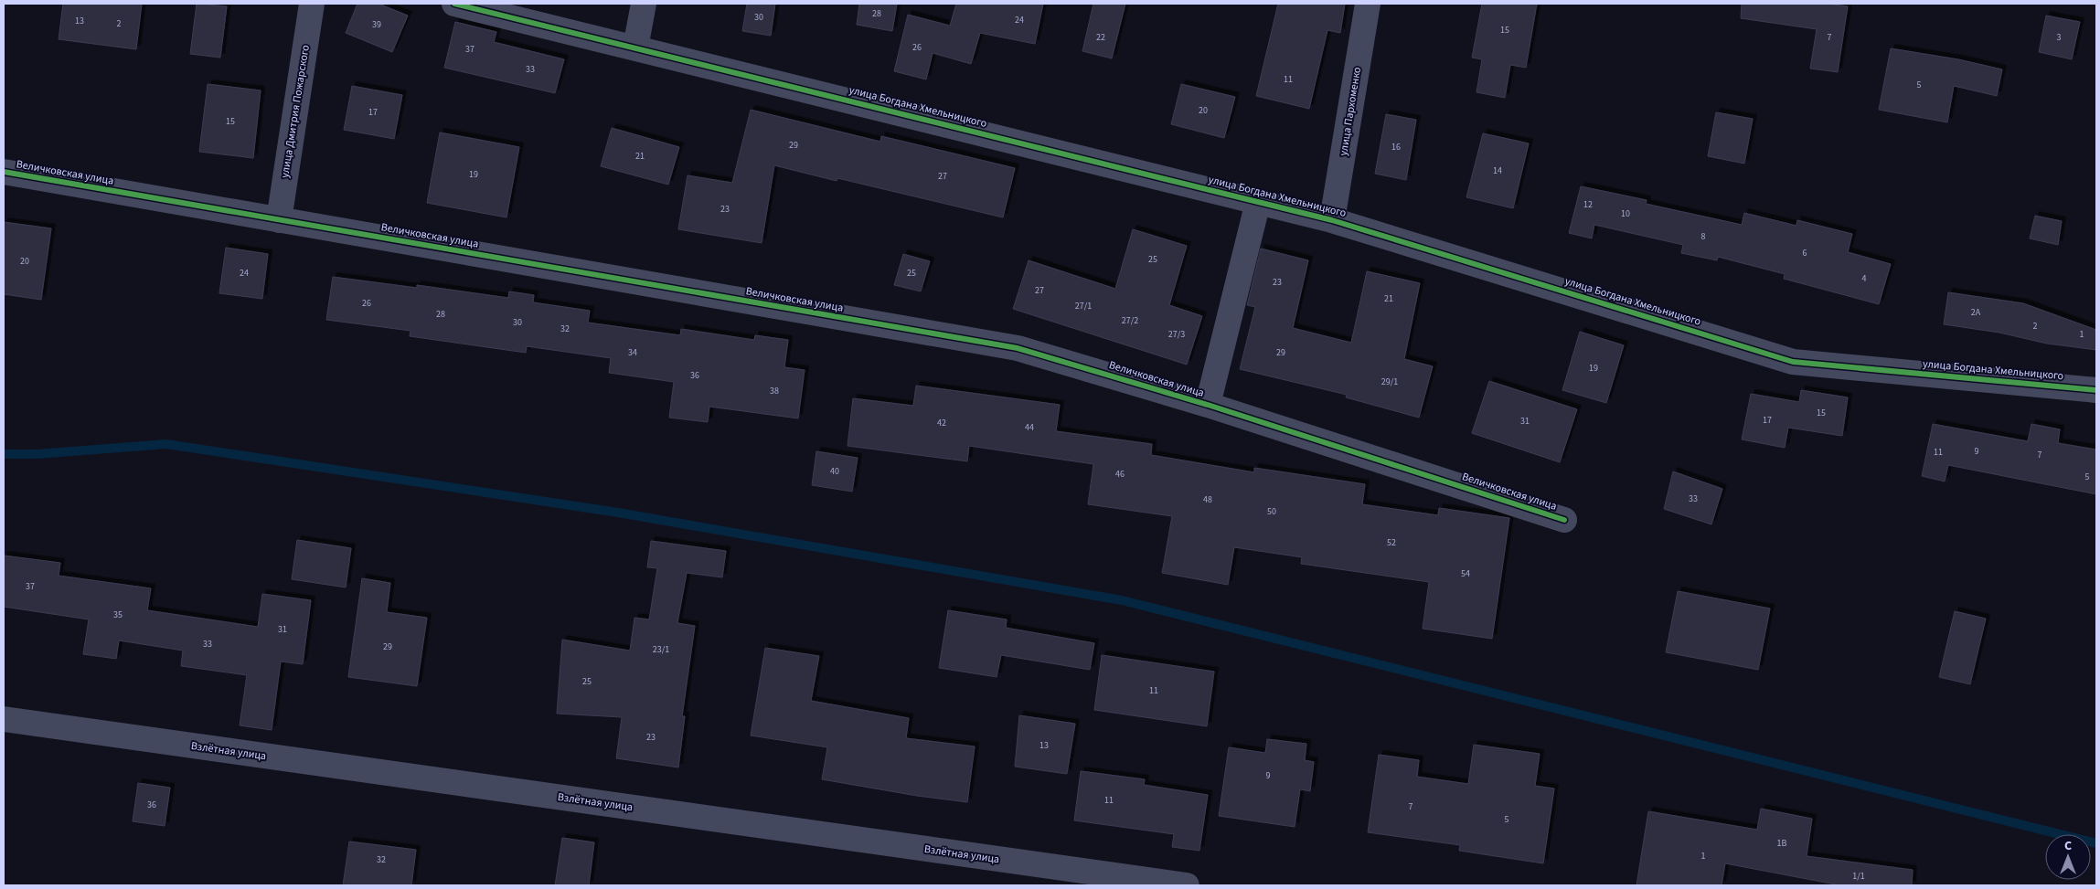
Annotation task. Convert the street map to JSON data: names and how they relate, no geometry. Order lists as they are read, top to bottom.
{
  "streets": {
    "street": [
      "улица Богдана Хмельницкого",
      "улица Дмитрия Пожарского",
      "улица Пархоменко",
      "Величковская улица",
      "Взлётная улица"
    ]
  },
  "crossings": [
    ["улица Богдана Хмельницкого", "улица Пархоменко"],
    ["улица Дмитрия Пожарского", "Величковская улица"]
  ],
  "house_numbers": [
    "28",
    "30",
    "24",
    "13",
    "2",
    "39",
    "15",
    "22",
    "7",
    "3",
    "26",
    "37",
    "33",
    "11",
    "5",
    "20",
    "17",
    "15",
    "29",
    "16",
    "21",
    "14",
    "19",
    "27",
    "12",
    "23",
    "10",
    "8",
    "6",
    "25",
    "20",
    "24",
    "25",
    "4",
    "23",
    "27",
    "21",
    "26",
    "27/1",
    "2А",
    "28",
    "27/2",
    "30",
    "2",
    "32",
    "27/3",
    "1",
    "34",
    "29",
    "19",
    "36",
    "29/1",
    "38",
    "15",
    "17",
    "31",
    "42",
    "44",
    "9",
    "11",
    "7",
    "40",
    "46",
    "5",
    "33",
    "48",
    "50",
    "52",
    "54",
    "37",
    "35",
    "31",
    "33",
    "29",
    "23/1",
    "25",
    "11",
    "23",
    "13",
    "9",
    "11",
    "36",
    "7",
    "5",
    "1В",
    "1",
    "32",
    "1/1"
  ],
  "north": "top"
}
